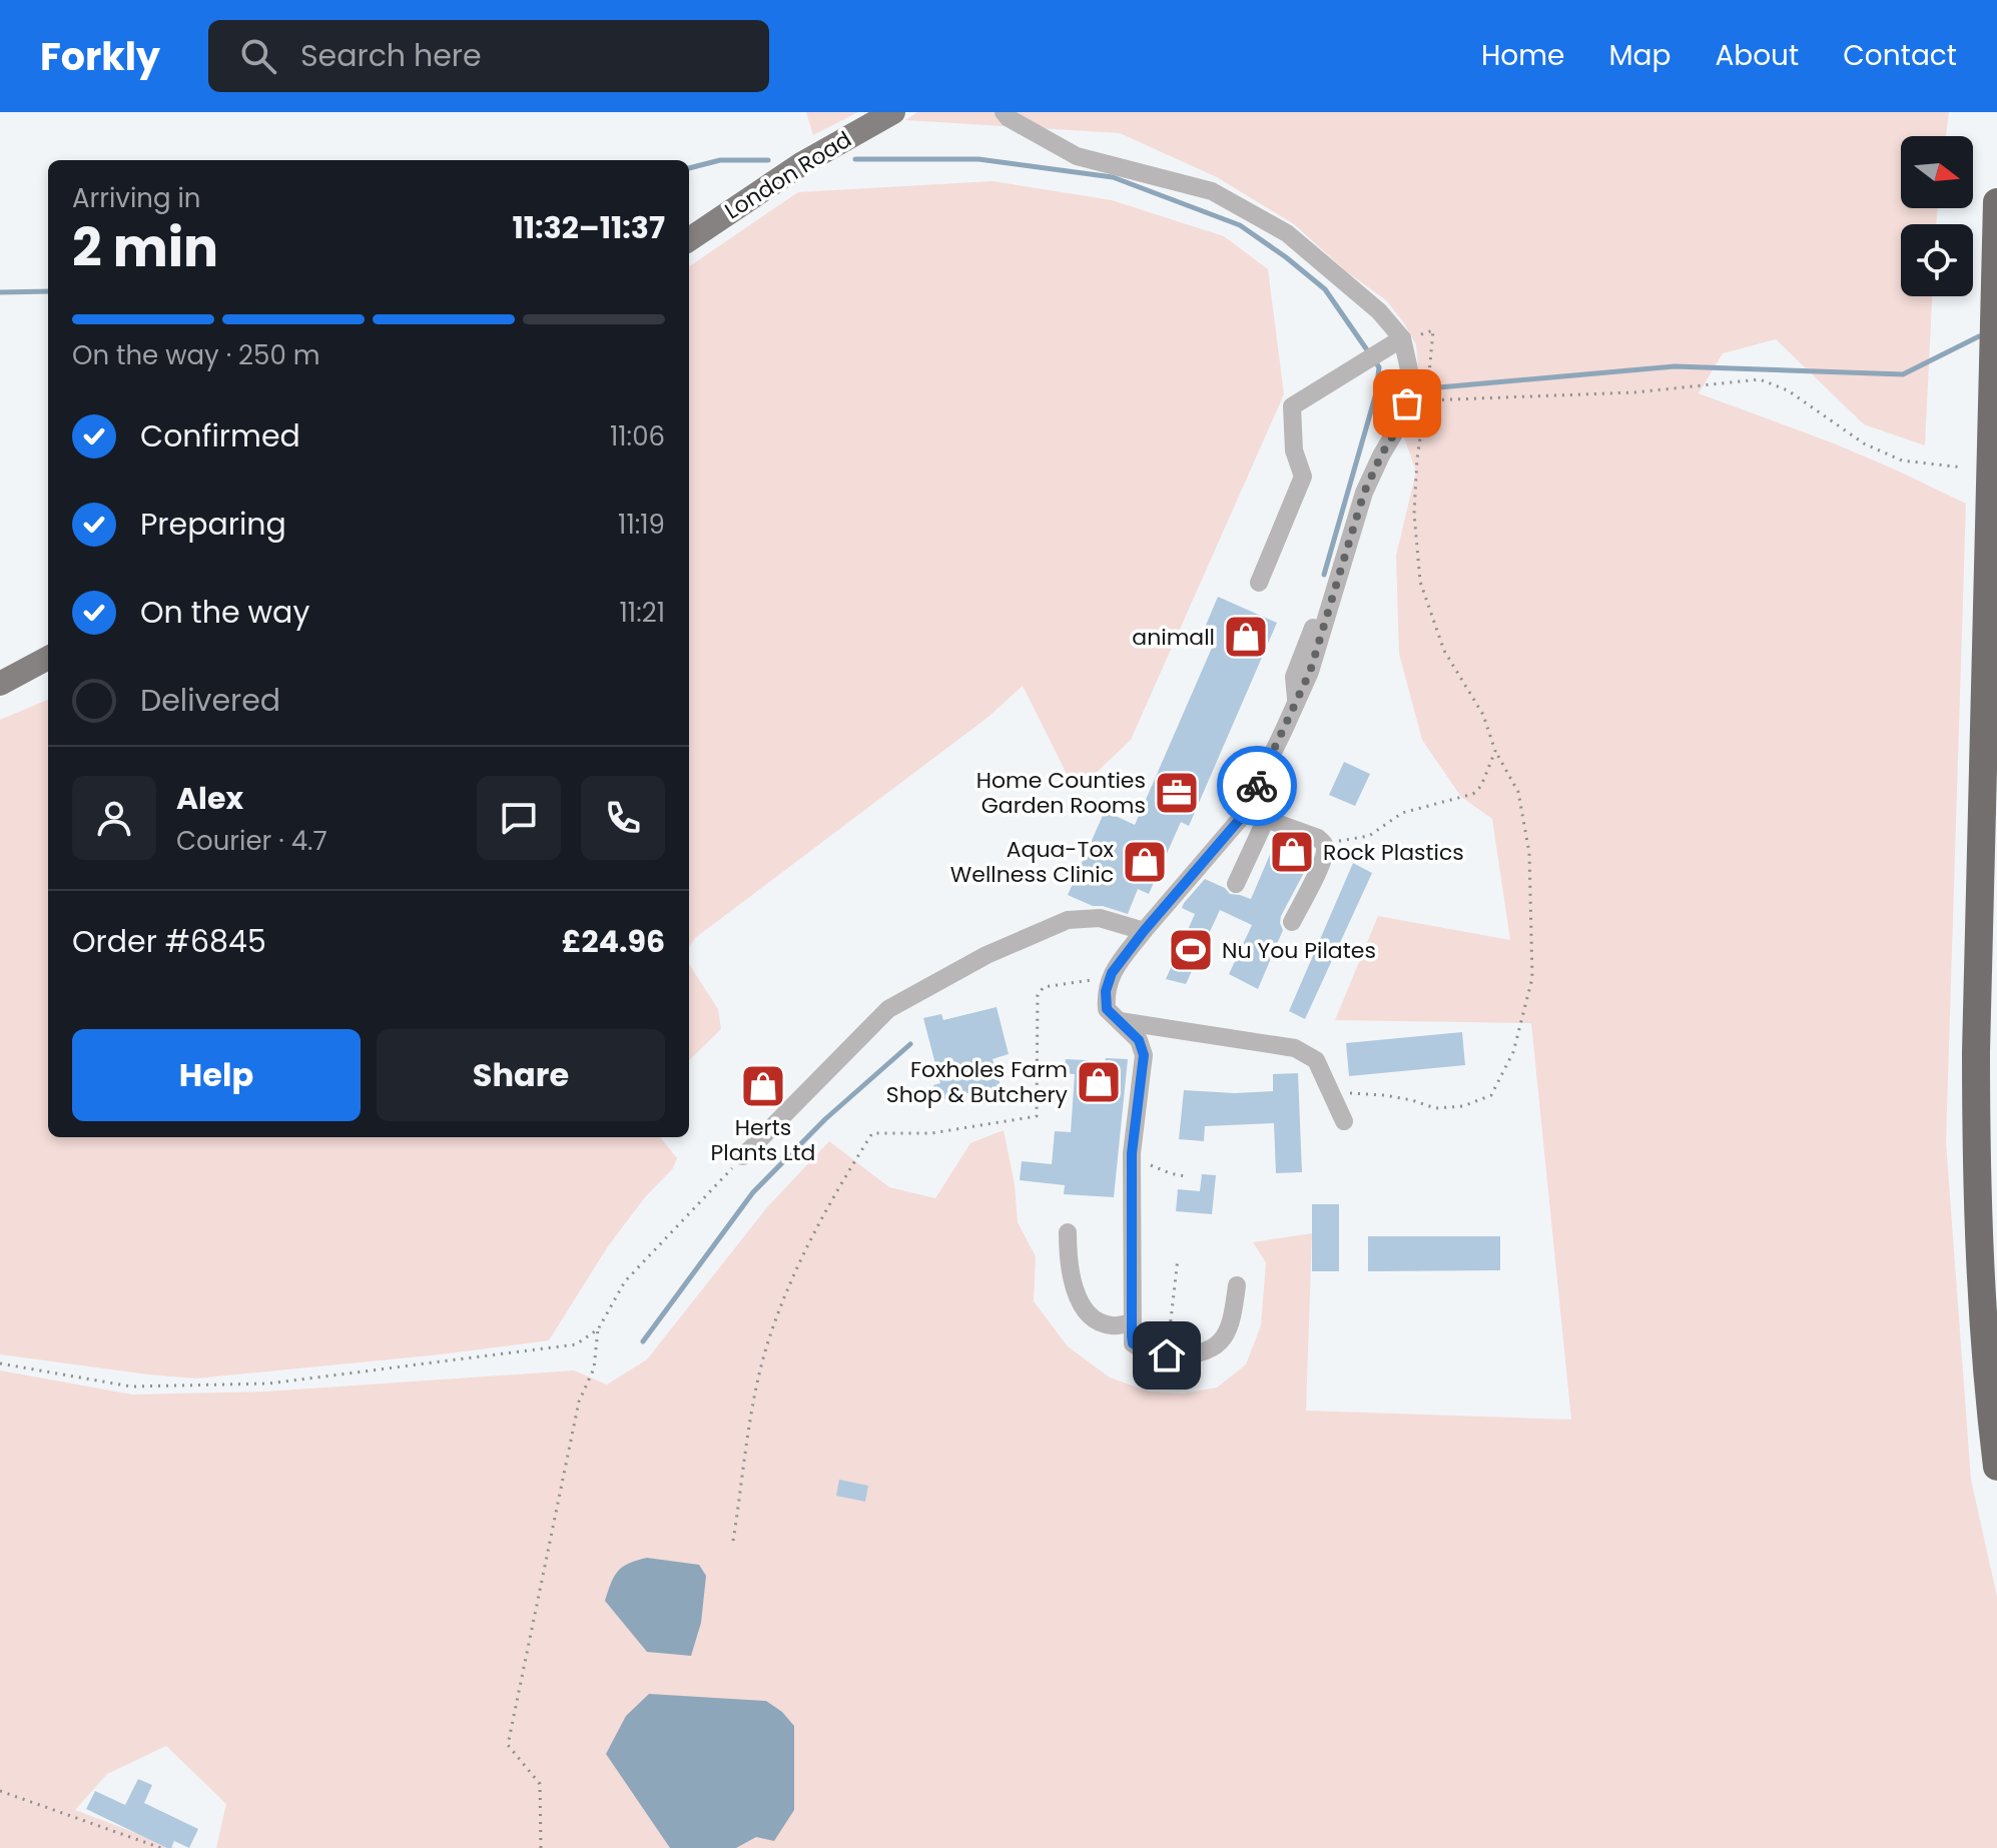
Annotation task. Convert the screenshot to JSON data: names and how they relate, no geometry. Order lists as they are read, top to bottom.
{
  "streets": {
    "main road": ["London Road"]
  },
  "places": {
    "shop": [
      "animall",
      "Rock Plastics",
      "Aqua-Tox Wellness Clinic",
      "Foxholes Farm Shop & Butchery",
      "Herts Plants Ltd"
    ],
    "office": ["Home Counties Garden Rooms"],
    "sports": ["Nu You Pilates"]
  },
  "north": "right",
  "page": {
    "header": "Forkly",
    "search": "Search here",
    "nav": [
      "Home",
      "Map",
      "About",
      "Contact"
    ],
    "heading": ["2 min", "Arriving in", "11:32–11:37"],
    "panel": [
      "Alex",
      "Courier · 4.7",
      "Order #6845",
      "£24.96"
    ],
    "bar": "On the way · 250 m",
    "list": [
      ["Confirmed", "11:06"],
      ["Preparing", "11:19"],
      ["On the way", "11:21"],
      "Delivered"
    ],
    "buttons": ["Help", "Share"]
  }
}
